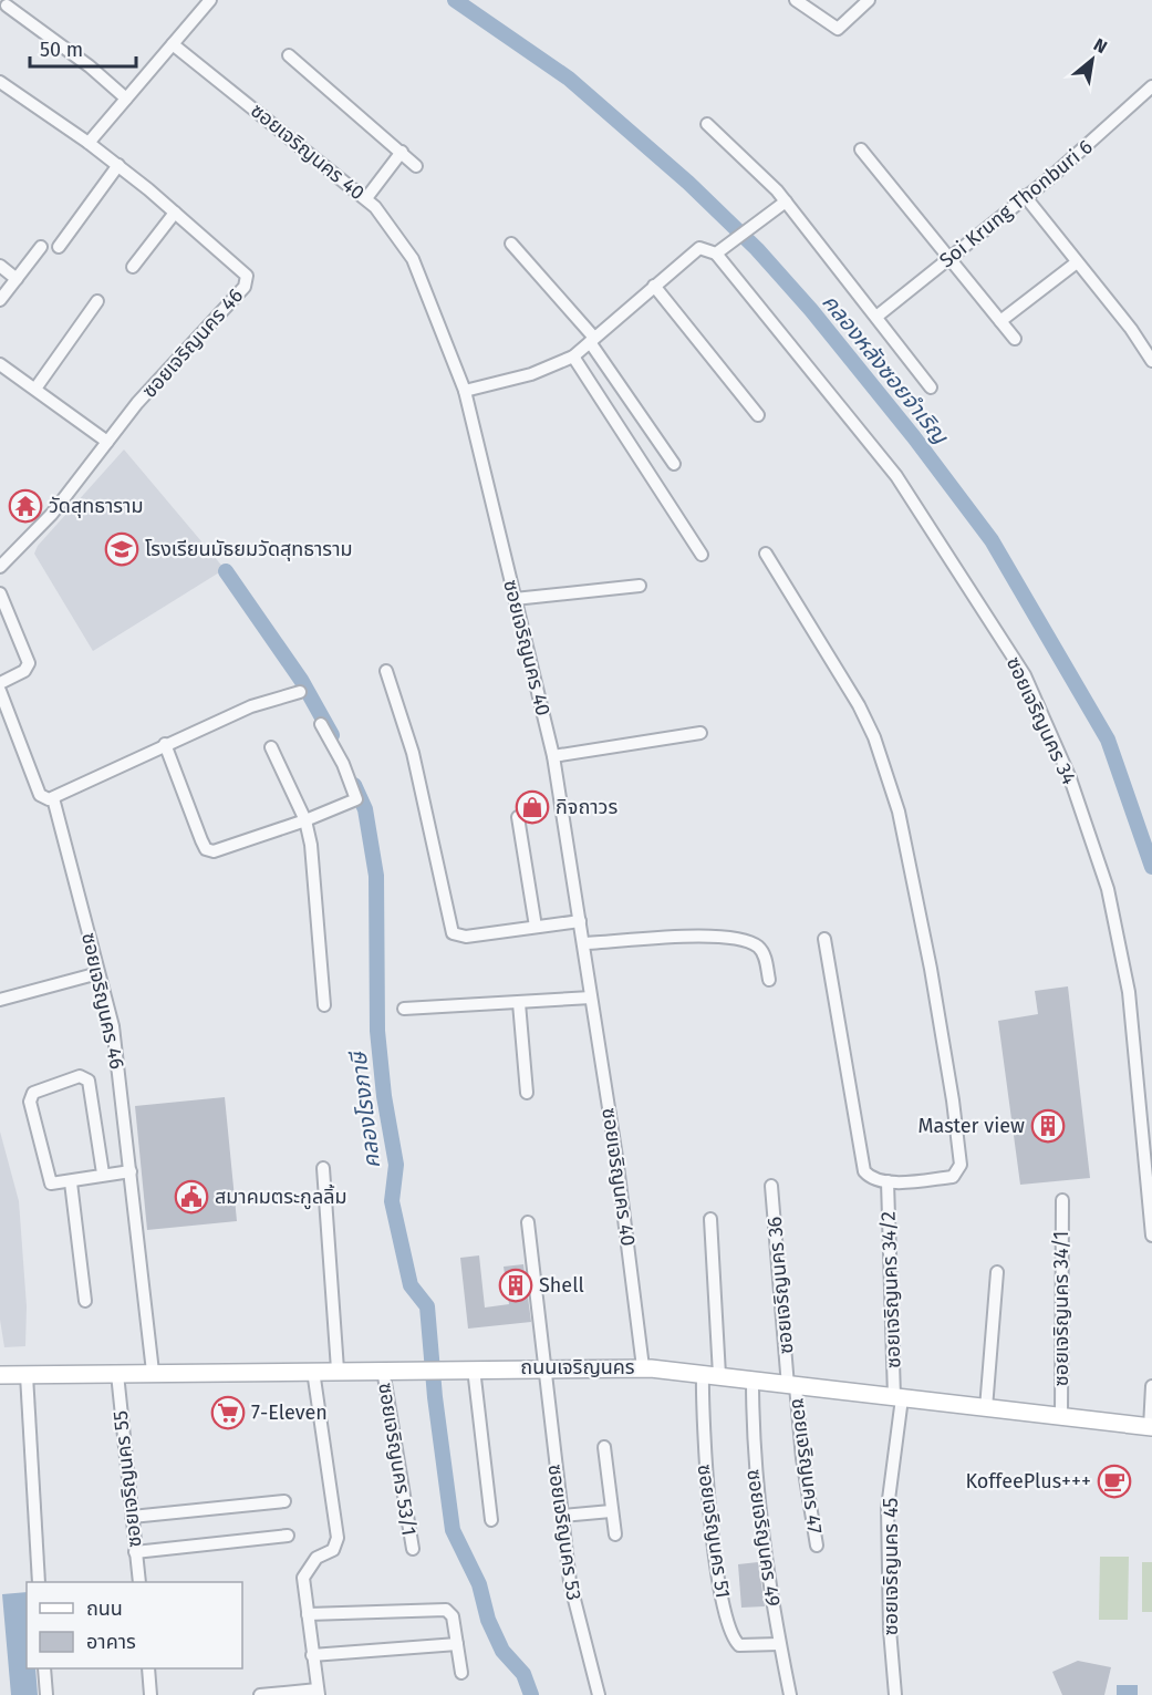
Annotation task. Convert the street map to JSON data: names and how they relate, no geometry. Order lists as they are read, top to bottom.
{
  "streets": {
    "main road": ["ถนนเจริญนคร"],
    "street": [
      "ซอยเจริญนคร 40",
      "Soi Krung Thonburi 6",
      "ซอยเจริญนคร 46",
      "ซอยเจริญนคร 34",
      "ซอยเจริญนคร 36",
      "ซอยเจริญนคร 34/2",
      "ซอยเจริญนคร 34/1",
      "ซอยเจริญนคร 53/1",
      "ซอยเจริญนคร 47",
      "ซอยเจริญนคร 55",
      "ซอยเจริญนคร 51",
      "ซอยเจริญนคร 53",
      "ซอยเจริญนคร 49",
      "ซอยเจริญนคร 45"
    ]
  },
  "crossings": [
    ["ซอยเจริญนคร 40", "ถนนเจริญนคร"],
    ["ซอยเจริญนคร 46", "ถนนเจริญนคร"],
    ["ซอยเจริญนคร 36", "ถนนเจริญนคร"],
    ["ซอยเจริญนคร 36", "ซอยเจริญนคร 47"],
    ["ซอยเจริญนคร 34/2", "ถนนเจริญนคร"],
    ["ซอยเจริญนคร 34/2", "ซอยเจริญนคร 45"],
    ["ซอยเจริญนคร 34/1", "ถนนเจริญนคร"],
    ["ถนนเจริญนคร", "ซอยเจริญนคร 53/1"],
    ["ถนนเจริญนคร", "ซอยเจริญนคร 47"],
    ["ถนนเจริญนคร", "ซอยเจริญนคร 55"],
    ["ถนนเจริญนคร", "ซอยเจริญนคร 51"],
    ["ถนนเจริญนคร", "ซอยเจริญนคร 53"],
    ["ถนนเจริญนคร", "ซอยเจริญนคร 49"],
    ["ถนนเจริญนคร", "ซอยเจริญนคร 45"],
    ["ซอยเจริญนคร 51", "ซอยเจริญนคร 49"]
  ],
  "water": ["คลองหลังซอยจำเริญ", "คลองโรงภาษี"],
  "places": {
    "temple": ["วัดสุทธาราม"],
    "school or university": ["โรงเรียนมัธยมวัดสุทธาราม"],
    "shop": ["กิจถาวร"],
    "building": ["Master view", "Shell"],
    "public building": ["สมาคมตระกูลลิ้ม"],
    "supermarket": ["7-Eleven"],
    "cafe": ["KoffeePlus+++"]
  },
  "legend": ["ถนน", "อาคาร"],
  "scale_bar": "50 m",
  "north": "top right"
}
